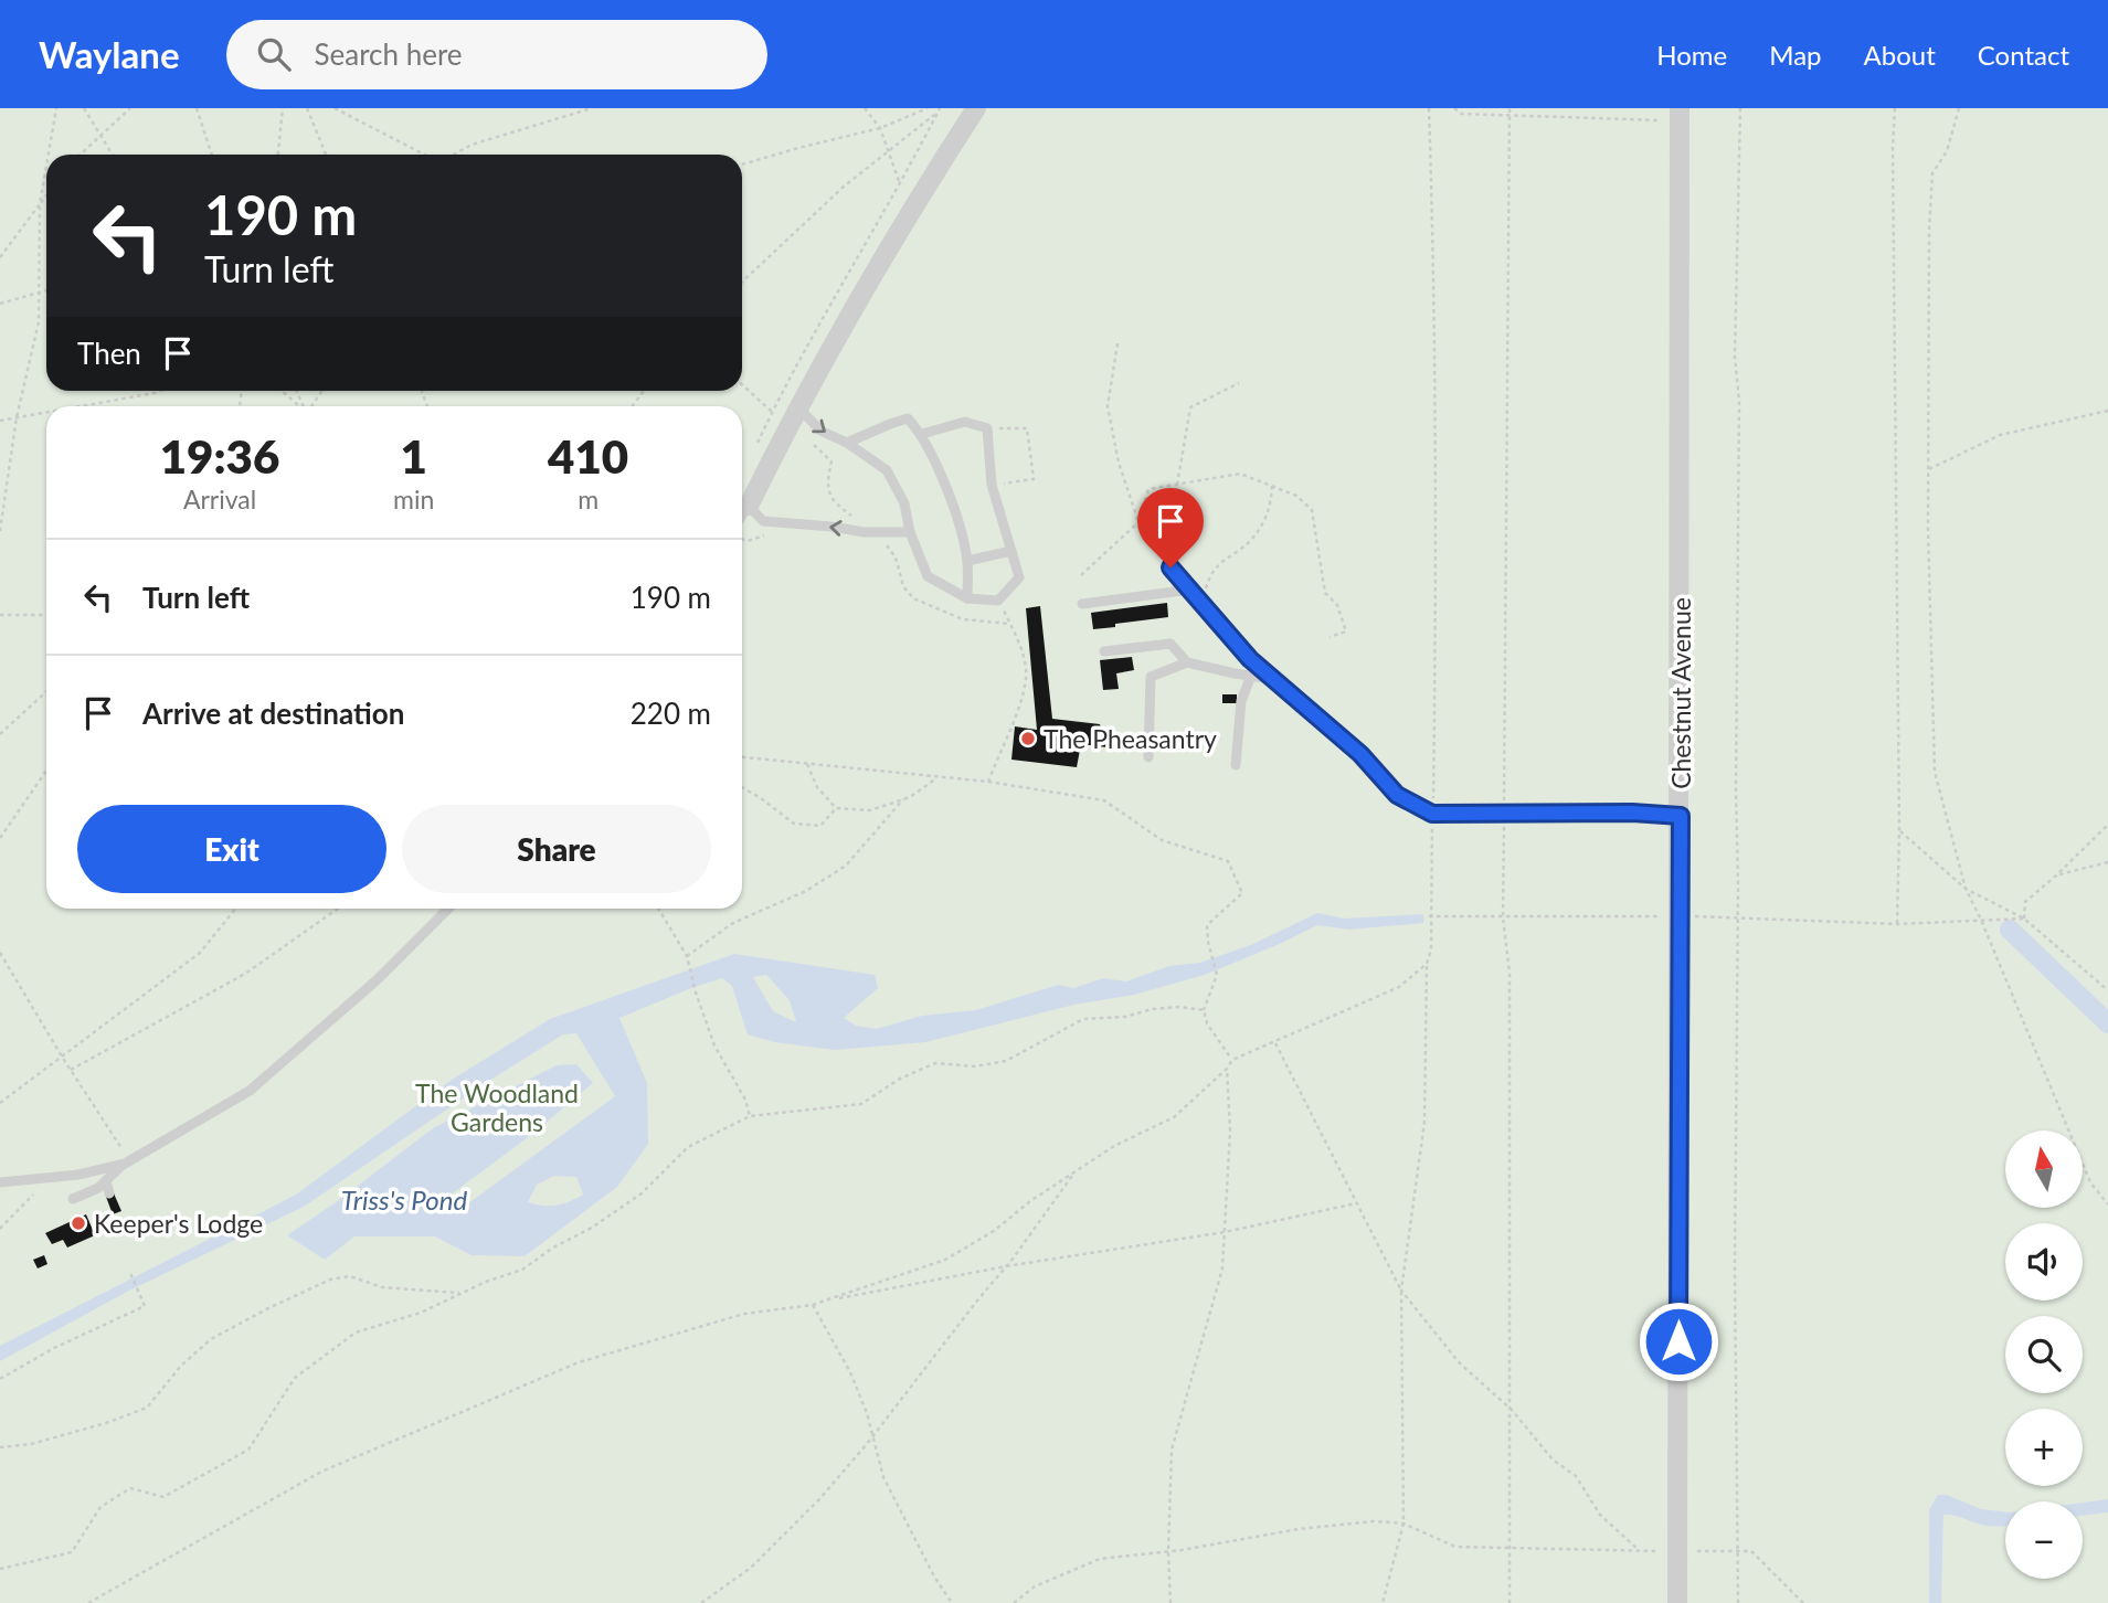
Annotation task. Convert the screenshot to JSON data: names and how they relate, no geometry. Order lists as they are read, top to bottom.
{
  "streets": {
    "street": ["Chestnut Avenue"]
  },
  "water": ["Triss's Pond"],
  "parks": ["The Woodland Gardens"],
  "places": ["The Pheasantry", "Keeper's Lodge"],
  "north": "top",
  "page": {
    "header": "Waylane",
    "search": "Search here",
    "nav": [
      "Home",
      "Map",
      "About",
      "Contact"
    ],
    "turn": ["190 m", "Turn left"],
    "then": "Then",
    "eta": [
      "19:36",
      "Arrival",
      "1",
      "min",
      "410",
      "m"
    ],
    "list": [
      {
        "name": "Turn left",
        "value": "190 m"
      },
      {
        "name": "Arrive at destination",
        "value": "220 m"
      }
    ],
    "buttons": ["Exit", "Share"],
    "map_buttons": ["+", "−"]
  }
}
